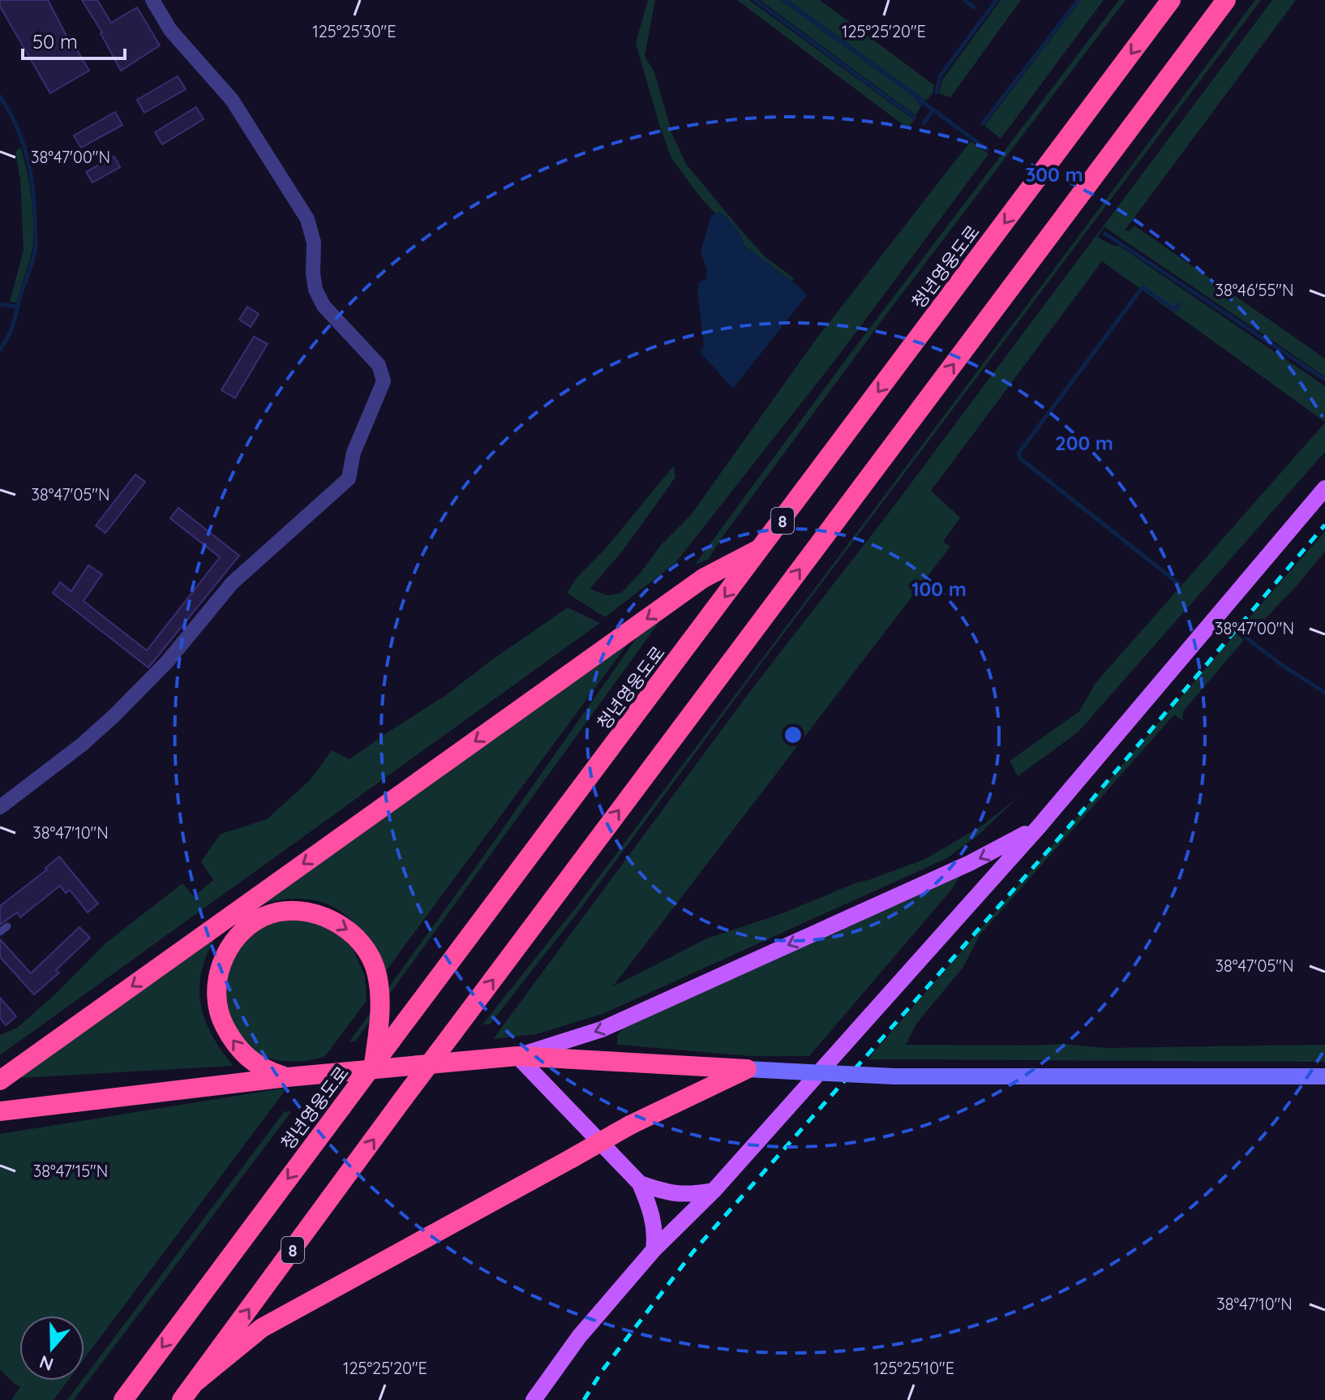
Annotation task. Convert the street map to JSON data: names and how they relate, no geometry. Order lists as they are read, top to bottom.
{
  "streets": {
    "highway": ["청년영웅도로", "8"]
  },
  "scale_bar": "50 m",
  "north": "bottom",
  "coordinates": [
    "125°25'20\"E",
    "125°25'30\"E",
    "38°47'00\"N",
    "38°46'55\"N",
    "38°47'05\"N",
    "38°47'10\"N",
    "38°47'15\"N",
    "125°25'10\"E"
  ],
  "rings": ["300 m", "200 m", "100 m"]
}
